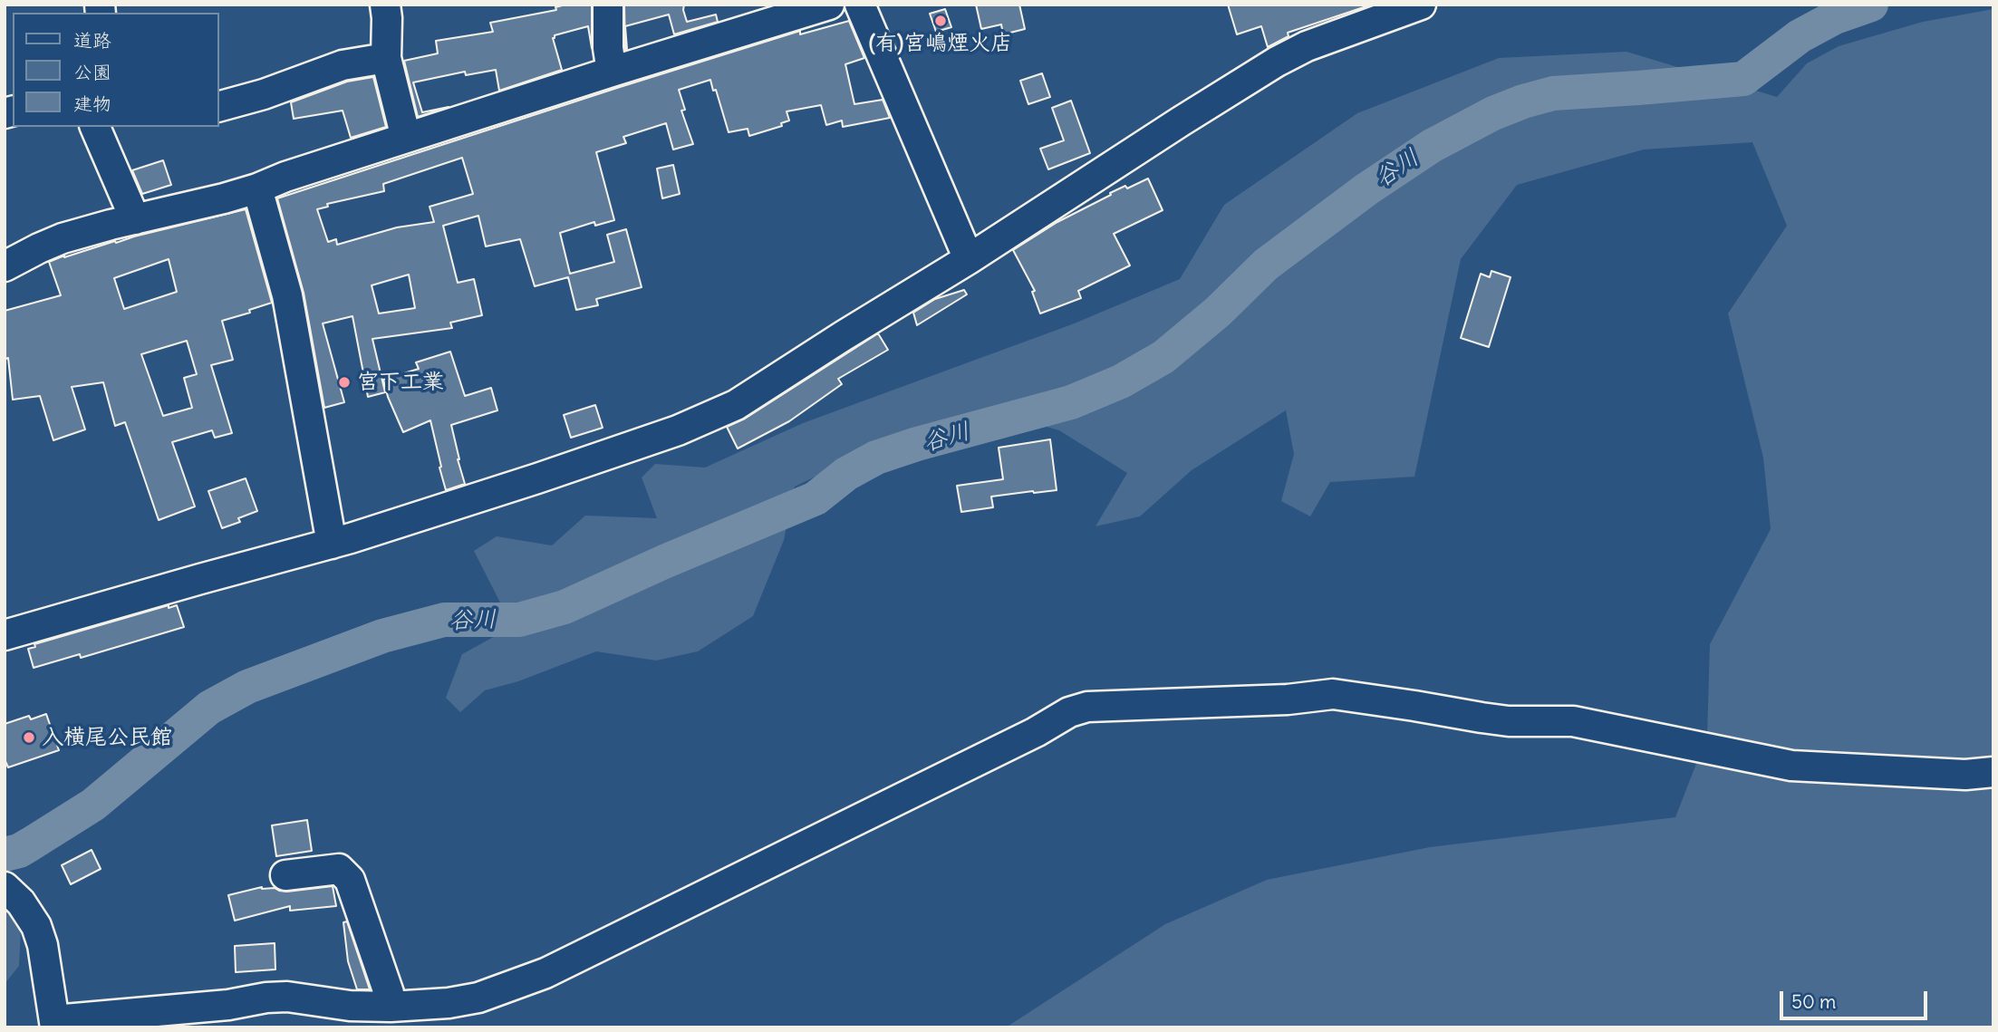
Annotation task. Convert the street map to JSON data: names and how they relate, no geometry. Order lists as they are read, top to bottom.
{
  "water": ["谷川"],
  "places": ["(有)宮嶋煙火店", "宮下工業", "入横尾公民館"],
  "legend": ["道路", "公園", "建物"],
  "scale_bar": "50 m"
}
